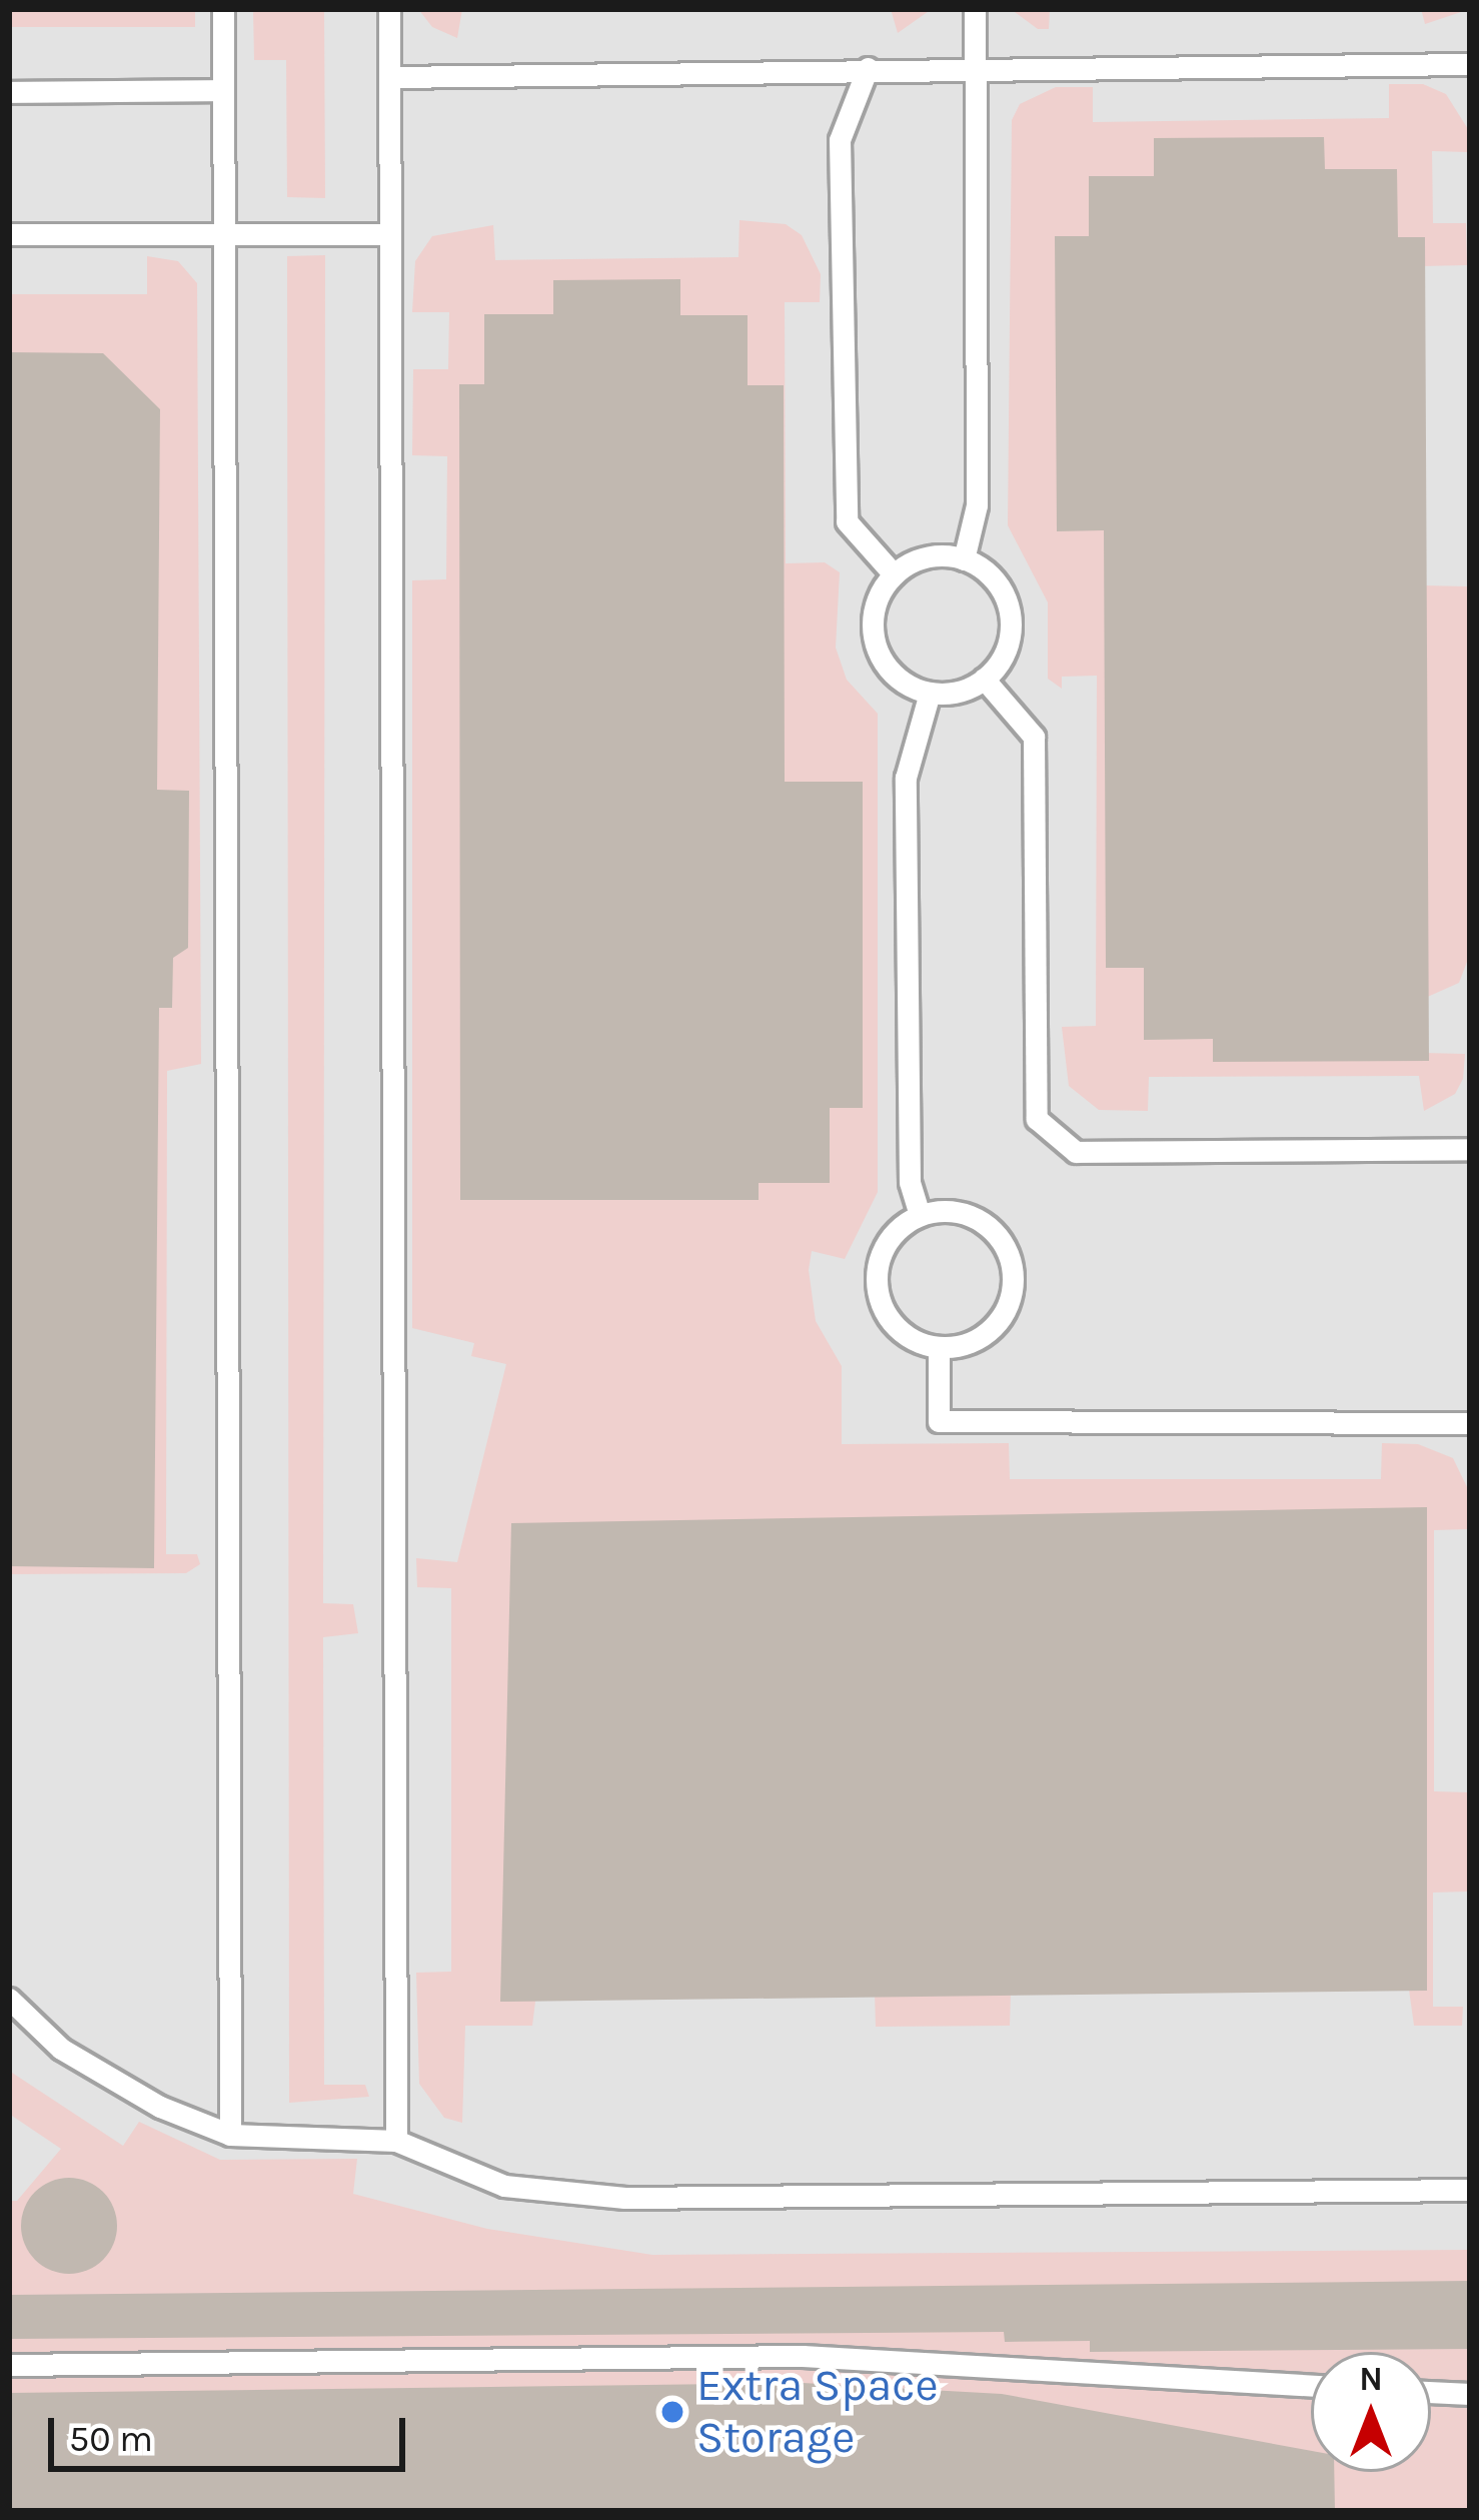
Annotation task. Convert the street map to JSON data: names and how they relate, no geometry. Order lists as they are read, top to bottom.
{
  "places": ["Extra Space Storage"],
  "scale_bar": "50 m",
  "north": "top"
}
